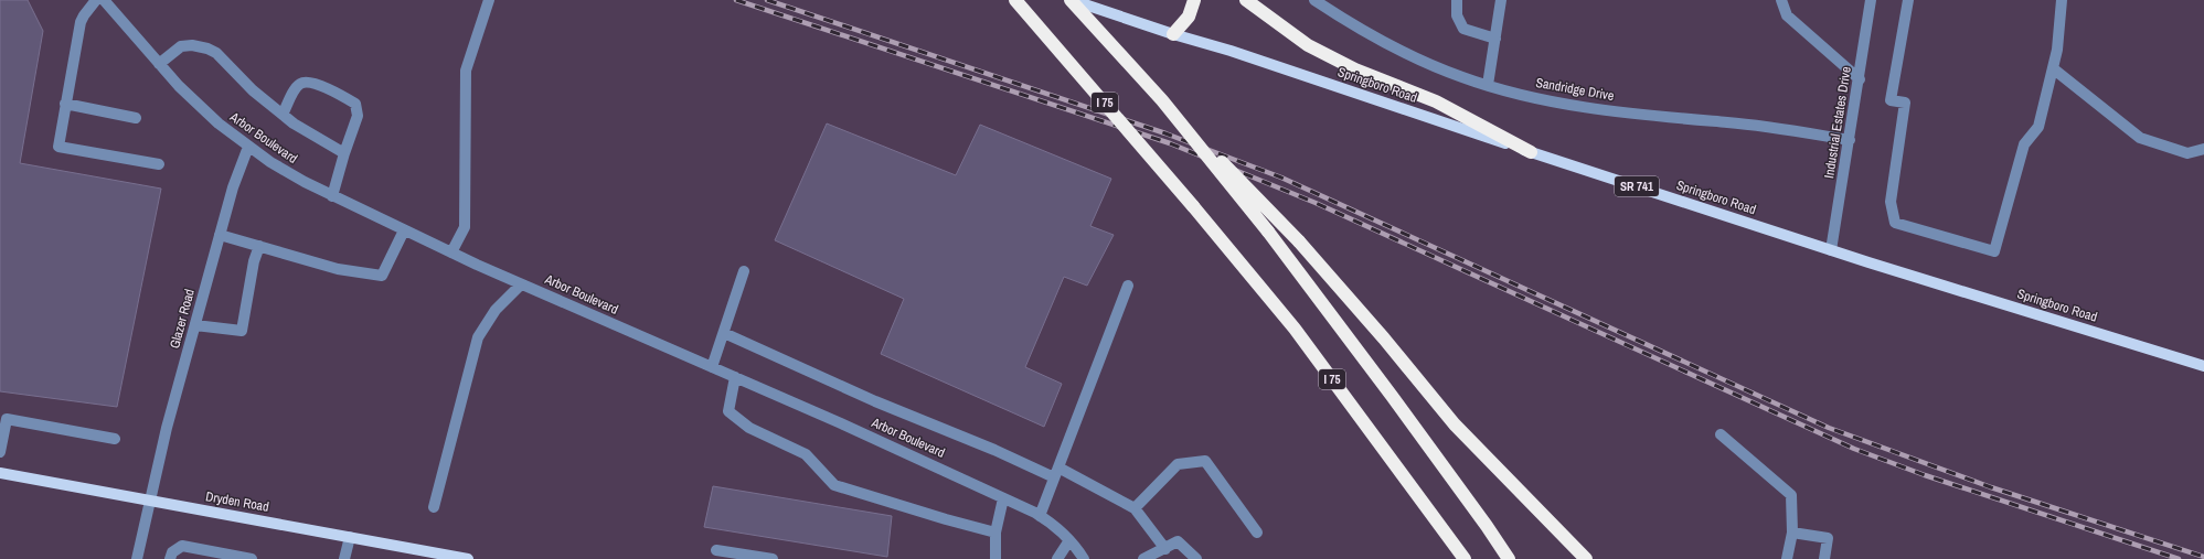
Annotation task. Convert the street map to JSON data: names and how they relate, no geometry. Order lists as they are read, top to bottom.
{
  "streets": {
    "highway": ["I 75"],
    "main road": ["Springboro Road", "SR 741", "Dryden Road"],
    "street": [
      "Sandridge Drive",
      "Industrial Estates Drive",
      "Arbor Boulevard",
      "Glazer Road"
    ]
  },
  "crossings": [
    ["Springboro Road", "Industrial Estates Drive"],
    ["Sandridge Drive", "Industrial Estates Drive"],
    ["Arbor Boulevard", "Glazer Road"],
    ["Glazer Road", "Dryden Road"]
  ]
}
